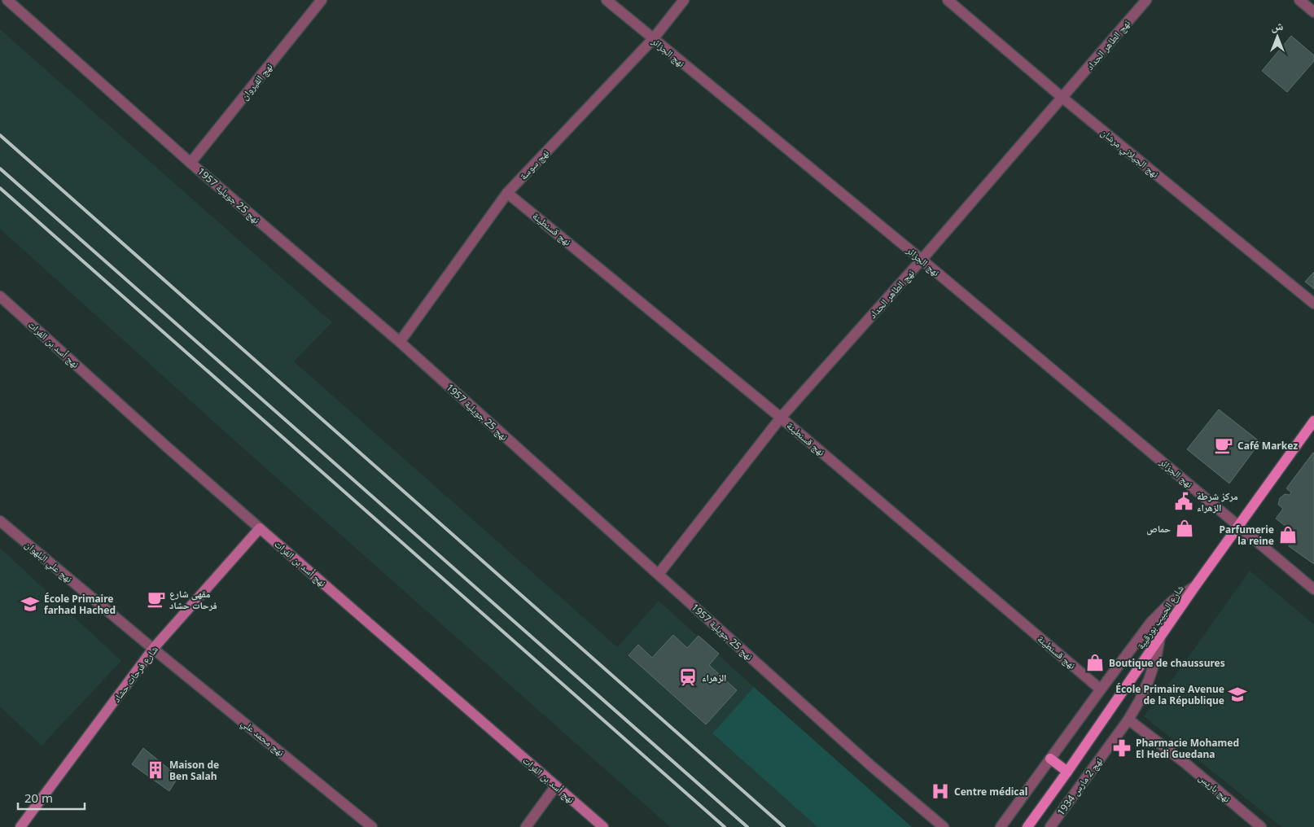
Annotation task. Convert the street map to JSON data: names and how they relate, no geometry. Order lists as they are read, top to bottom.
{
  "streets": {
    "main road": ["نهج أسد بن الفرات", "شارع الحبيب بورقيبة", "شارع فرحات حشاد"],
    "street": [
      "نهج الطاهر الحداد",
      "نهج الجزائر",
      "نهج القيروان",
      "نهج الجيلاني مرشان",
      "نهج سوسة",
      "نهج 25 جويلية 1957",
      "نهج قسنطينة",
      "نهج علي البلهوان",
      "نهج محمد علي",
      "نهج 2 مارس 1934",
      "نهج باريس"
    ]
  },
  "crossings": [
    ["نهج الطاهر الحداد", "نهج الجزائر"],
    ["نهج الطاهر الحداد", "نهج الجيلاني مرشان"],
    ["نهج الطاهر الحداد", "نهج 25 جويلية 1957"],
    ["نهج الطاهر الحداد", "نهج قسنطينة"],
    ["نهج الجزائر", "نهج سوسة"],
    ["نهج الجزائر", "شارع الحبيب بورقيبة"],
    ["نهج القيروان", "نهج 25 جويلية 1957"],
    ["نهج سوسة", "نهج 25 جويلية 1957"],
    ["نهج سوسة", "نهج قسنطينة"],
    ["نهج أسد بن الفرات", "شارع فرحات حشاد"],
    ["نهج علي البلهوان", "شارع فرحات حشاد"],
    ["نهج علي البلهوان", "نهج محمد علي"],
    ["شارع الحبيب بورقيبة", "نهج 2 مارس 1934"],
    ["شارع فرحات حشاد", "نهج محمد علي"],
    ["نهج 2 مارس 1934", "نهج باريس"]
  ],
  "places": {
    "cafe": ["Café Markez", "مقهى شارع فرحات حشاد"],
    "public building": ["مركز شرطة الزهراء"],
    "shop": ["حماص", "Parfumerie la reine", "Boutique de chaussures"],
    "school or university": ["École Primaire farhad Hached", "École Primaire Avenue de la République"],
    "station": ["الزهراء"],
    "pharmacy": ["Pharmacie Mohamed El Hedi Guedana"],
    "building": ["Maison de Ben Salah"],
    "hospital": ["Centre médical"]
  },
  "scale_bar": "20 m",
  "north": "top"
}
